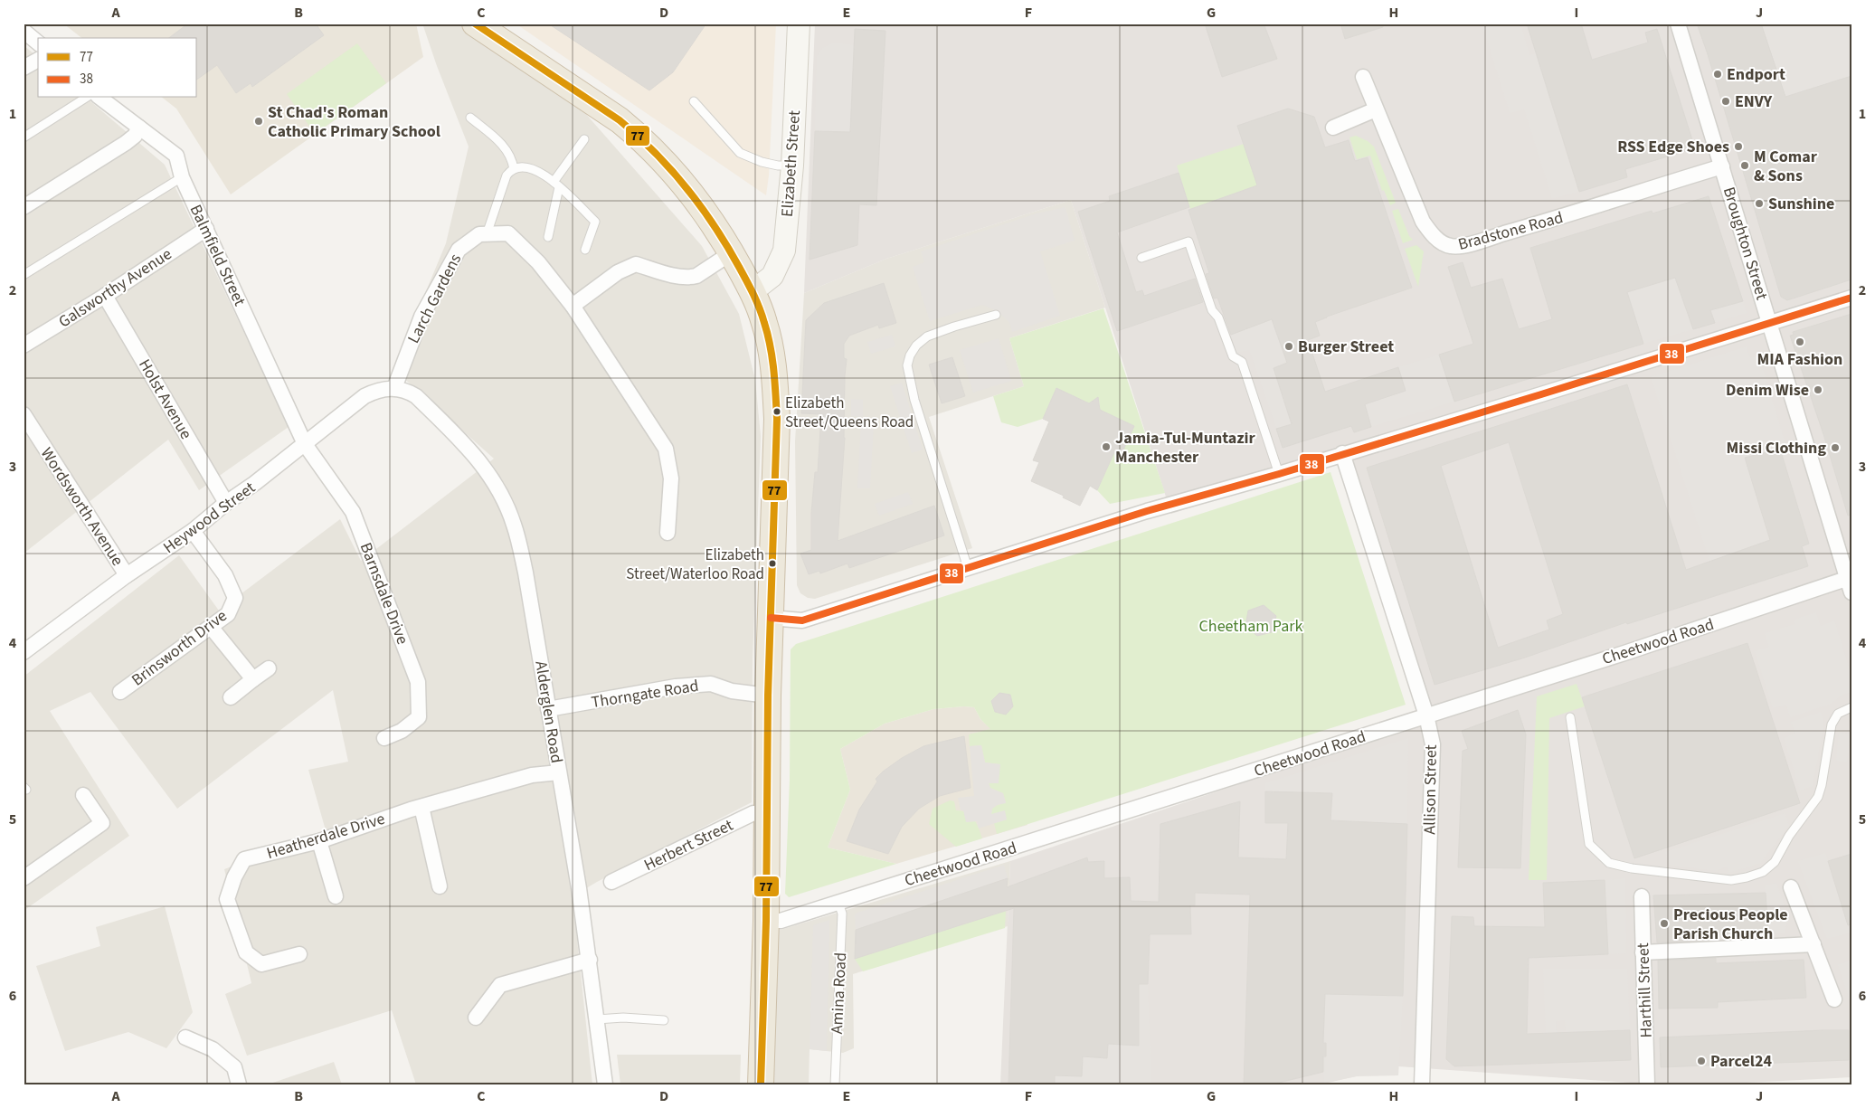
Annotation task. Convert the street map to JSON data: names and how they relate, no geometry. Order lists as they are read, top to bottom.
{
  "streets": {
    "street": [
      "Elizabeth Street",
      "Bradstone Road",
      "Broughton Street",
      "Balmfield Street",
      "Galsworthy Avenue",
      "Larch Gardens",
      "Holst Avenue",
      "Wordsworth Avenue",
      "Heywood Street",
      "Barnsdale Drive",
      "Cheetwood Road",
      "Brinsworth Drive",
      "Thorngate Road",
      "Alderglen Road",
      "Allison Street",
      "Heatherdale Drive",
      "Herbert Street",
      "Harthill Street"
    ],
    "lane": ["Amina Road"]
  },
  "crossings": [
    ["Bradstone Road", "Broughton Street"],
    ["Broughton Street", "Cheetwood Road"],
    ["Balmfield Street", "Galsworthy Avenue"],
    ["Balmfield Street", "Heywood Street"],
    ["Balmfield Street", "Barnsdale Drive"],
    ["Galsworthy Avenue", "Holst Avenue"],
    ["Larch Gardens", "Heywood Street"],
    ["Larch Gardens", "Alderglen Road"],
    ["Holst Avenue", "Heywood Street"],
    ["Wordsworth Avenue", "Heywood Street"],
    ["Heywood Street", "Barnsdale Drive"],
    ["Heywood Street", "Brinsworth Drive"],
    ["Heywood Street", "Alderglen Road"],
    ["Cheetwood Road", "Allison Street"],
    ["Cheetwood Road", "Amina Road"],
    ["Thorngate Road", "Alderglen Road"],
    ["Alderglen Road", "Heatherdale Drive"]
  ],
  "parks": ["Cheetham Park"],
  "places": [
    "Endport",
    "ENVY",
    "St Chad's Roman Catholic Primary School",
    "RSS Edge Shoes",
    "M Comar & Sons",
    "Sunshine",
    "MIA Fashion",
    "Burger Street",
    "Denim Wise",
    "Elizabeth Street/Queens Road",
    "Jamia-Tul-Muntazir Manchester",
    "Missi Clothing",
    "Elizabeth Street/Waterloo Road",
    "Precious People Parish Church",
    "Parcel24"
  ],
  "lines": ["transit line 77", "transit line 38"],
  "legend": ["77", "38"],
  "grid": {
    "columns": [
      "A",
      "B",
      "C",
      "D",
      "E",
      "F",
      "G",
      "H",
      "I",
      "J"
    ],
    "rows": [
      "1",
      "2",
      "3",
      "4",
      "5",
      "6"
    ]
  }
}
